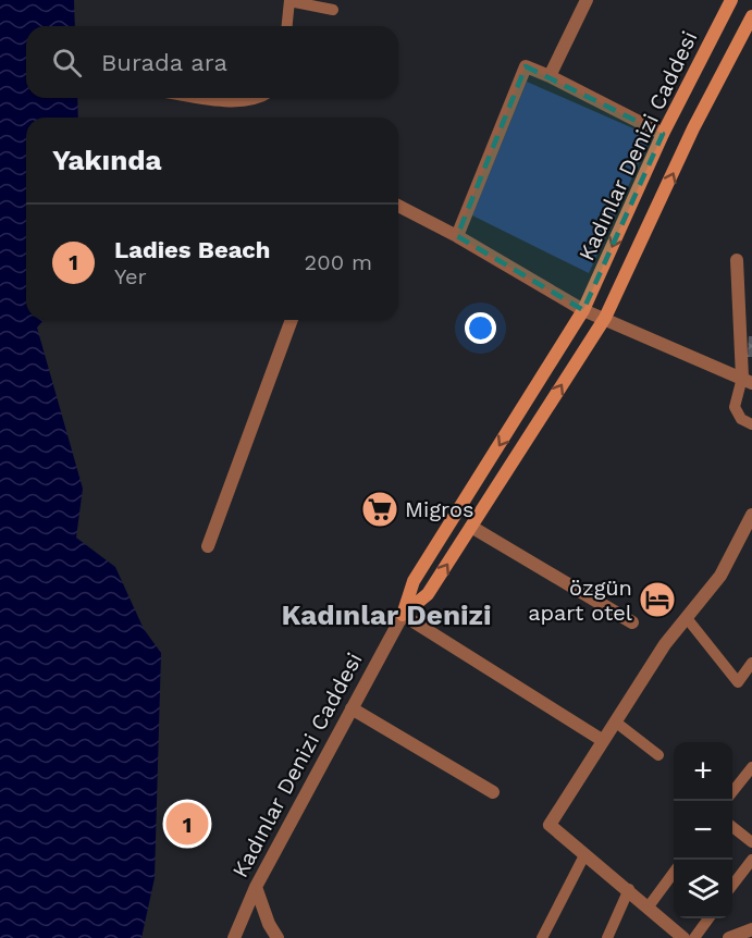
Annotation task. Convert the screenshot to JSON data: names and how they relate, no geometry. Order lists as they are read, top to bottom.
{
  "streets": {
    "main road": ["Kadınlar Denizi Caddesi"]
  },
  "districts": ["Kadınlar Denizi"],
  "places": {
    "supermarket": ["Migros"],
    "hotel": ["özgün apart otel"]
  },
  "page": {
    "search": "Burada ara",
    "heading": "Yakında",
    "list": [
      {
        "mark": "1",
        "name": "Ladies Beach",
        "note": "Yer",
        "value": "200 m"
      }
    ],
    "map_buttons": ["+", "−"],
    "pins": "1"
  }
}
